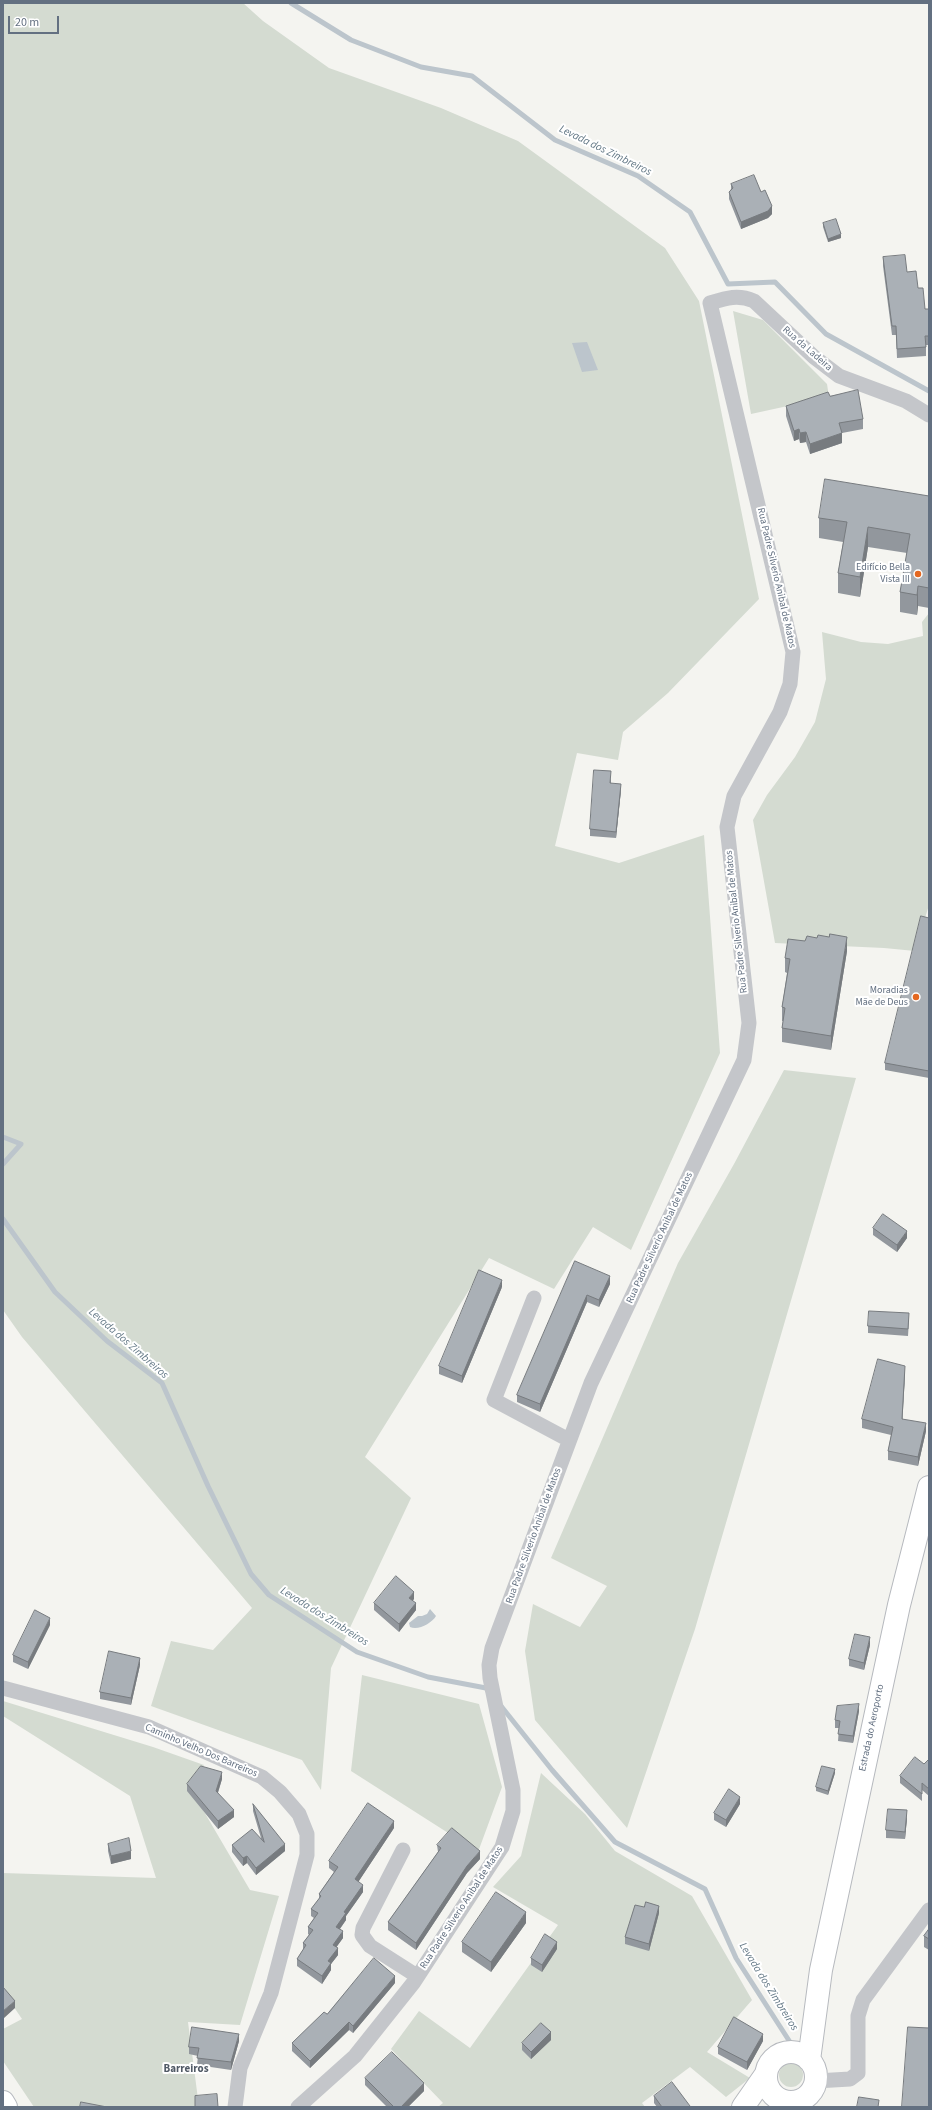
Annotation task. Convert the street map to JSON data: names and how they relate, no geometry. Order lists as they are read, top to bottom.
{
  "streets": {
    "main road": ["Estrada do Aeroporto"],
    "street": ["Rua da Ladeira", "Rua Padre Silverio Anibal de Matos", "Caminho Velho Dos Barreiros"]
  },
  "crossings": [
    ["Rua da Ladeira", "Rua Padre Silverio Anibal de Matos"]
  ],
  "districts": ["Barreiros"],
  "water": ["Levada dos Zimbreiros"],
  "places": ["Edifício Bella Vista III", "Moradias Mãe de Deus"],
  "scale_bar": "20 m"
}
